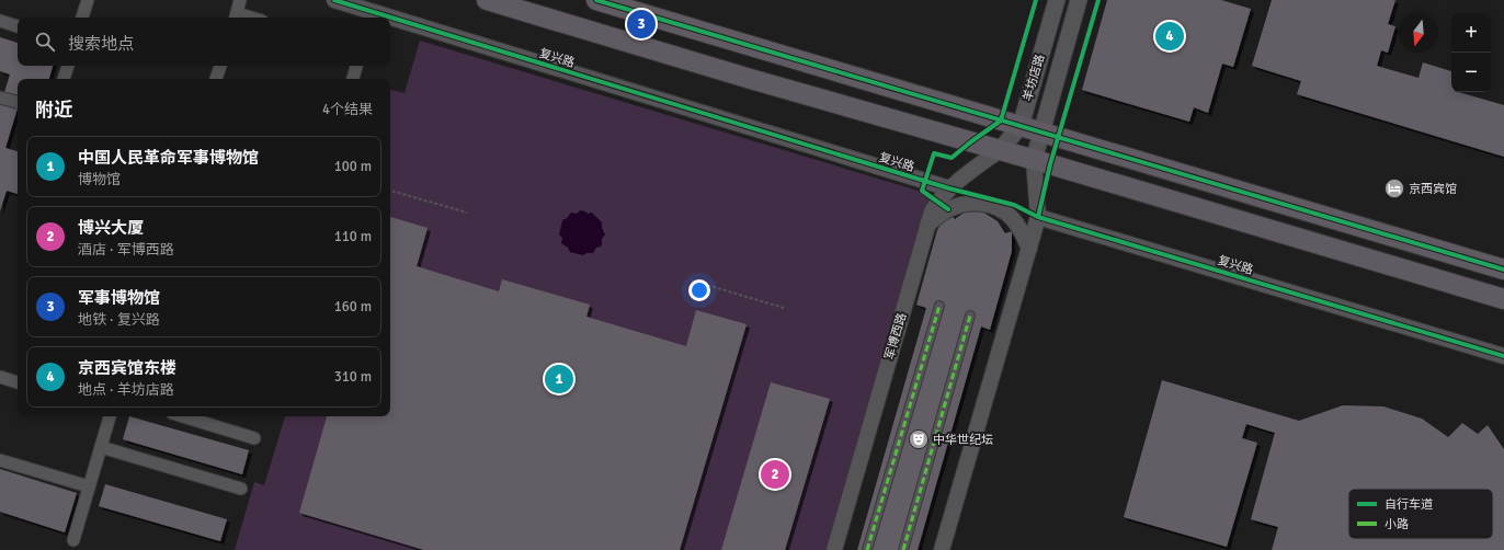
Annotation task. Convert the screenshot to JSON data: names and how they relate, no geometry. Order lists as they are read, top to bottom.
{
  "streets": {
    "main road": ["羊坊店路"],
    "street": ["复兴路", "军博西路"]
  },
  "crossings": [
    ["复兴路", "军博西路"],
    ["羊坊店路", "军博西路"]
  ],
  "places": {
    "hotel": ["京西宾馆"],
    "theatre": ["中华世纪坛"]
  },
  "legend": ["自行车道", "小路"],
  "north": "bottom",
  "page": {
    "pins": [
      "3",
      "4",
      "1",
      "2"
    ],
    "map_buttons": ["+", "−"],
    "search": "搜索地点",
    "heading": ["附近", "4个结果"],
    "list": [
      {
        "mark": "1",
        "name": "中国人民革命军事博物馆",
        "note": "博物馆",
        "value": "100 m"
      },
      {
        "mark": "2",
        "name": "博兴大厦",
        "note": "酒店 · 军博西路",
        "value": "110 m"
      },
      {
        "mark": "3",
        "name": "军事博物馆",
        "note": "地铁 · 复兴路",
        "value": "160 m"
      },
      {
        "mark": "4",
        "name": "京西宾馆东楼",
        "note": "地点 · 羊坊店路",
        "value": "310 m"
      }
    ]
  }
}
